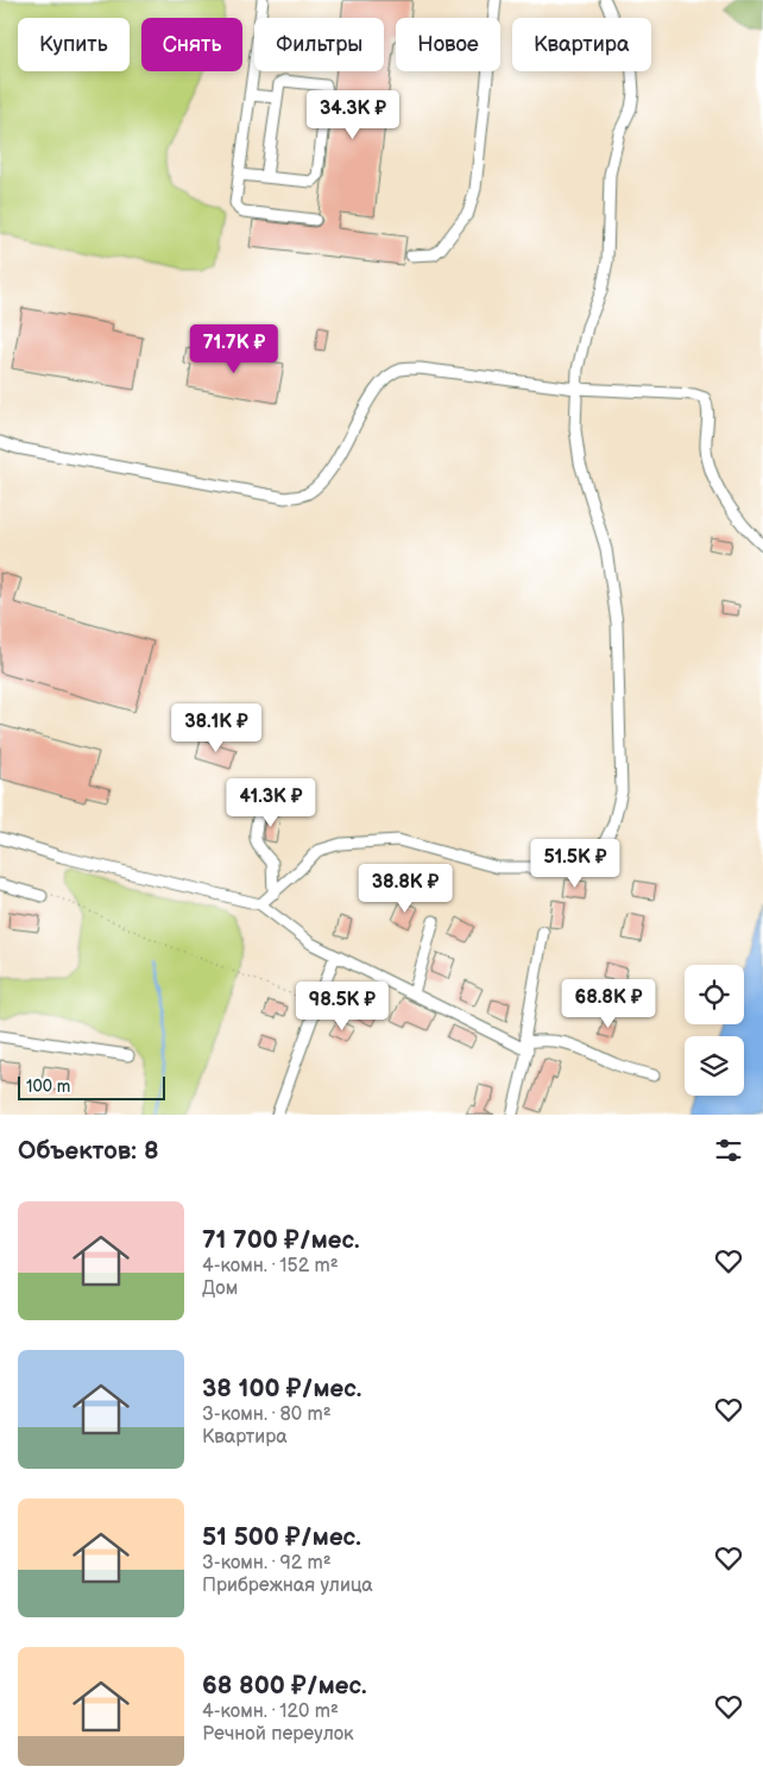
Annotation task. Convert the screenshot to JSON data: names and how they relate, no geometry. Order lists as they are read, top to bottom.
{
  "scale_bar": "100 m",
  "page": {
    "chip": [
      "Купить",
      "Снять",
      "Фильтры",
      "Новое",
      "Квартира"
    ],
    "price": [
      "34.3K ₽",
      "71.7K ₽",
      "38.1K ₽",
      "41.3K ₽",
      "51.5K ₽",
      "38.8K ₽",
      "68.8K ₽",
      "98.5K ₽"
    ],
    "scale": "100 m",
    "heading": "Объектов: 8",
    "list": [
      {
        "name": "71 700 ₽/мес.",
        "note": "4-комн. · 152 m² · Дом"
      },
      {
        "name": "38 100 ₽/мес.",
        "note": "3-комн. · 80 m² · Квартира"
      },
      {
        "name": "51 500 ₽/мес.",
        "note": "3-комн. · 92 m² · Прибрежная улица"
      },
      {
        "name": "68 800 ₽/мес.",
        "note": "4-комн. · 120 m² · Речной переулок"
      }
    ]
  }
}
